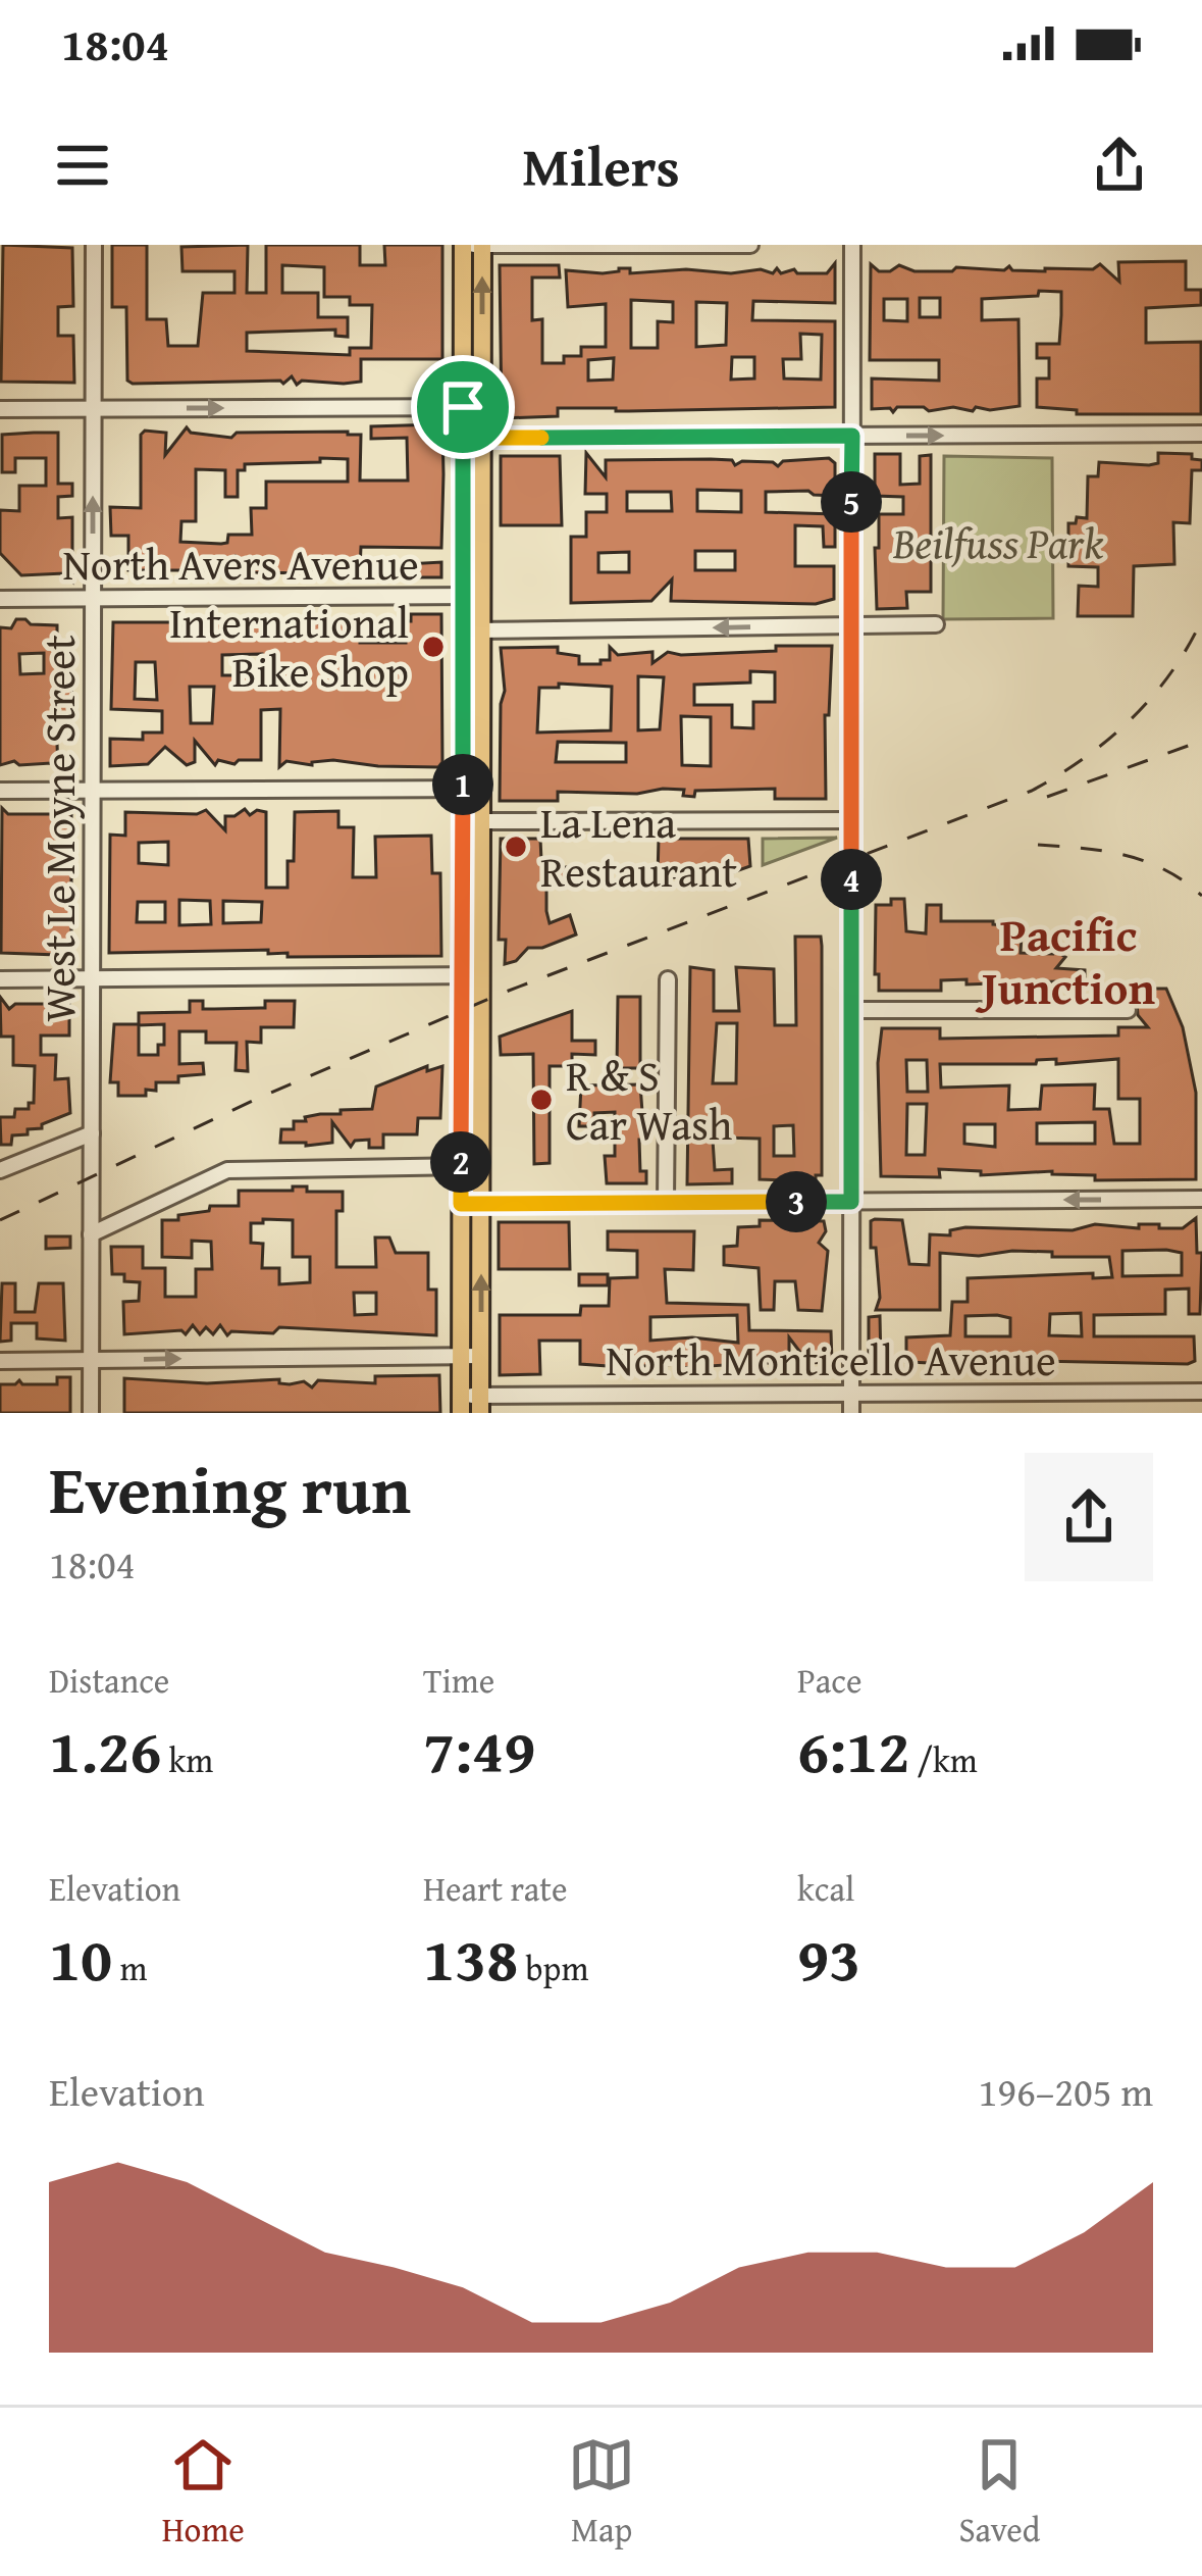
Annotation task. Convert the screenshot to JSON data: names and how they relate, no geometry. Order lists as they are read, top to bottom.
{
  "streets": {
    "street": ["North Avers Avenue", "West Le Moyne Street", "North Monticello Avenue"]
  },
  "crossings": [
    ["North Avers Avenue", "West Le Moyne Street"]
  ],
  "districts": ["Pacific Junction"],
  "parks": ["Beilfuss Park"],
  "places": ["International Bike Shop", "La Lena Restaurant", "R & S Car Wash"],
  "page": {
    "status": "18:04",
    "header": "Milers",
    "pins": [
      "5",
      "1",
      "4",
      "2",
      "3"
    ],
    "heading": ["Evening run", "18:04"],
    "stats": [
      ["Distance", "1.26 km"],
      ["Time", "7:49"],
      ["Pace", "6:12 /km"],
      ["Elevation", "10 m"],
      ["Heart rate", "138 bpm"],
      ["kcal", "93"]
    ],
    "chart": ["Elevation", "196–205 m"],
    "tabs": ["Home", "Map", "Saved"]
  }
}
